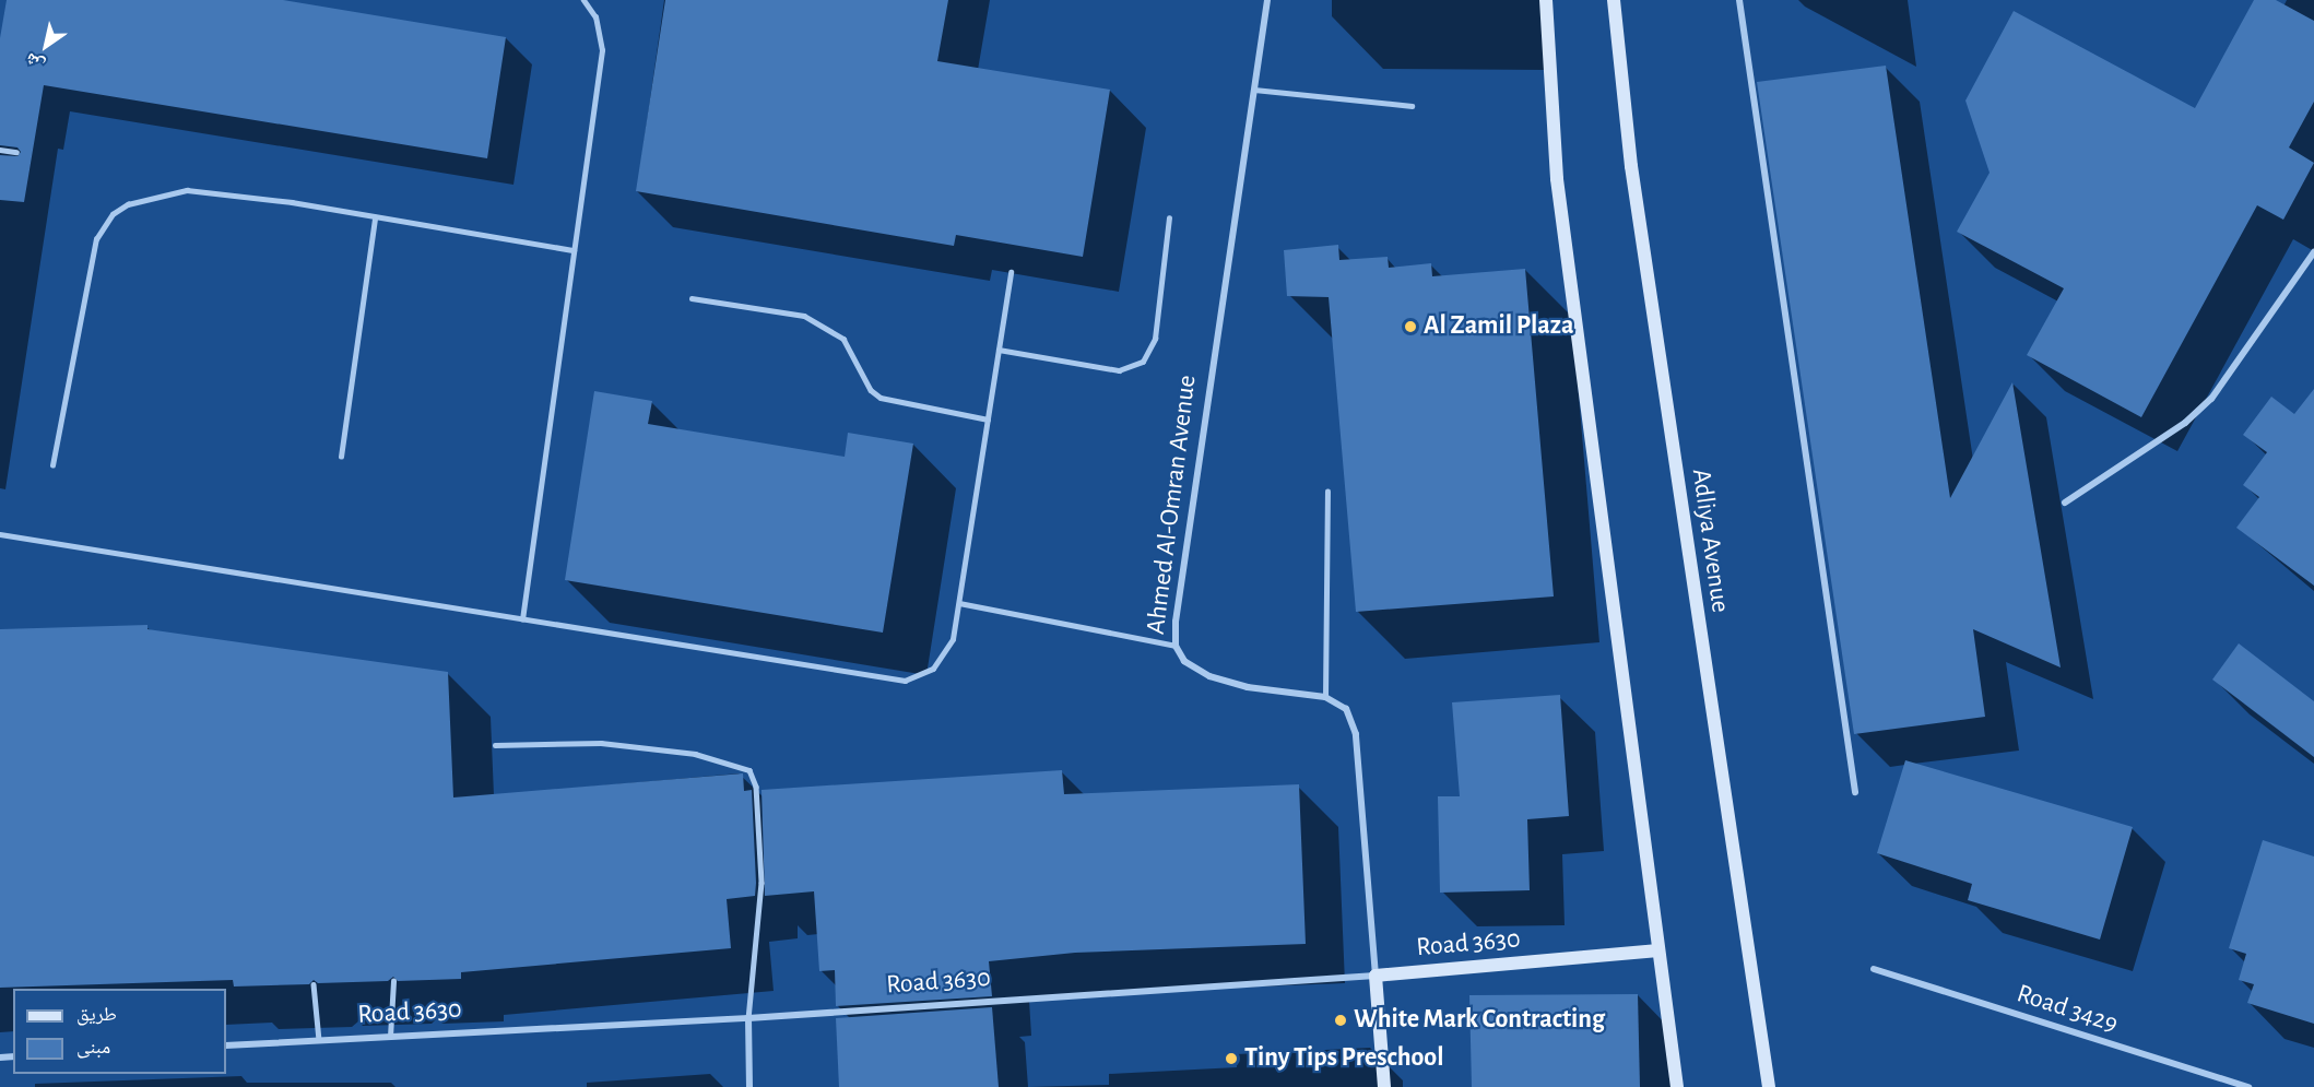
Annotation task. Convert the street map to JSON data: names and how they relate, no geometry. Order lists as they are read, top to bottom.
{
  "streets": {
    "main road": ["Adliya Avenue", "Road 3630"],
    "street": ["Ahmed Al-Omran Avenue", "Road 3429"]
  },
  "places": ["Al Zamil Plaza", "White Mark Contracting", "Tiny Tips Preschool"],
  "legend": ["طريق", "مبنى"],
  "north": "bottom left"
}
